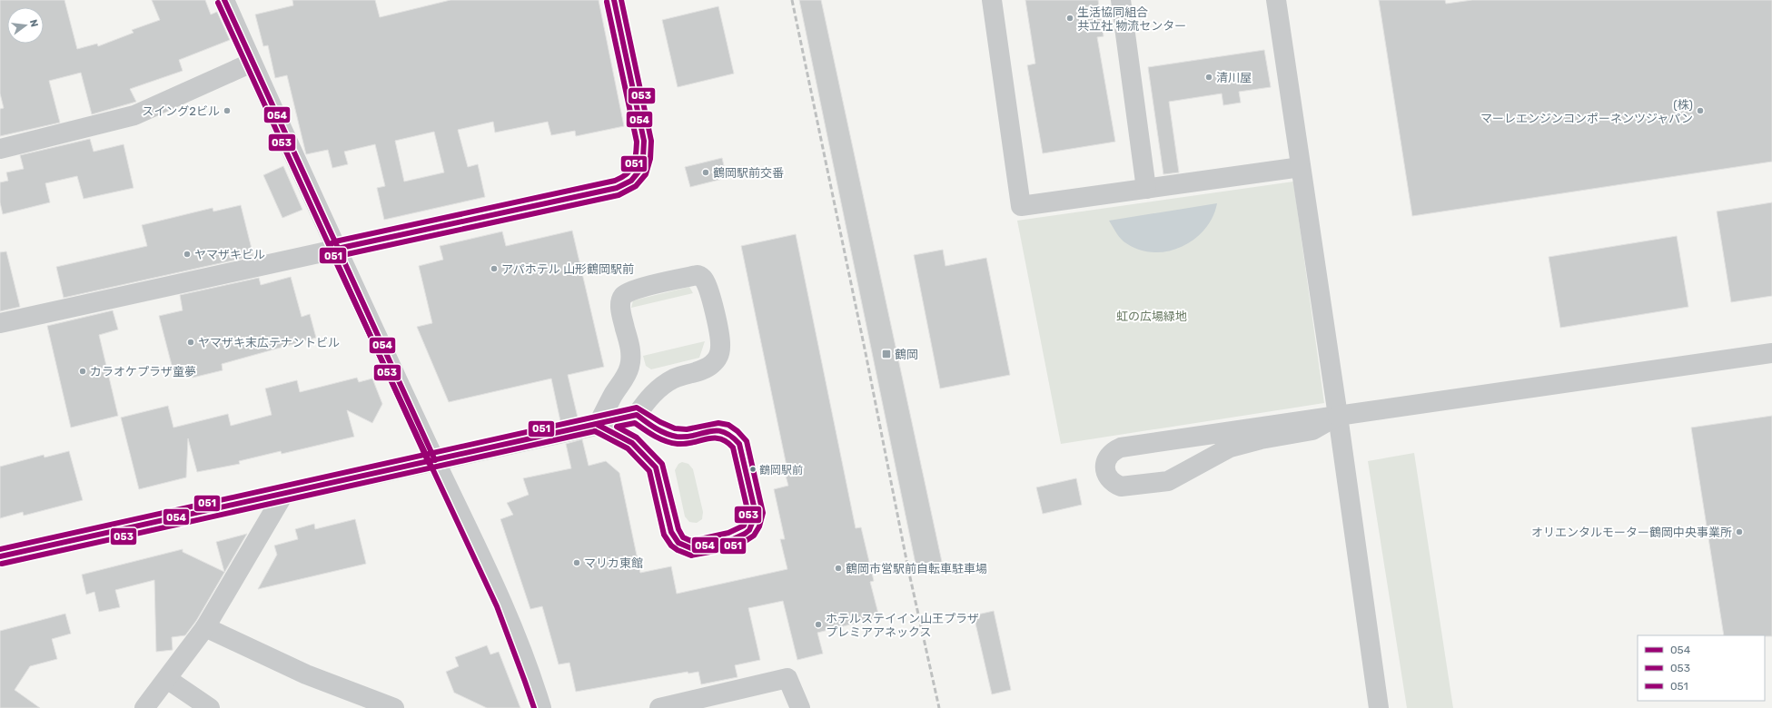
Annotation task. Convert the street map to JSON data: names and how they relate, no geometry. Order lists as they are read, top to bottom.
{
  "parks": ["虹の広場緑地"],
  "places": {
    "other": [
      "生活協同組合 共立社 物流センター",
      "清川屋",
      "スイング2ビル",
      "(株) マーレエンジンコンポーネンツジャパン",
      "鶴岡駅前交番",
      "ヤマザキビル",
      "アパホテル 山形鶴岡駅前",
      "ヤマザキ末広テナントビル",
      "カラオケプラザ童夢",
      "鶴岡駅前",
      "オリエンタルモーター鶴岡中央事業所",
      "マリカ東館",
      "鶴岡市営駅前自転車駐車場",
      "ホテルステイイン山王プラザ プレミアアネックス"
    ],
    "transit": ["鶴岡"]
  },
  "lines": ["transit line 054", "transit line 053", "transit line 051"],
  "legend": ["054", "053", "051"],
  "north": "right"
}
